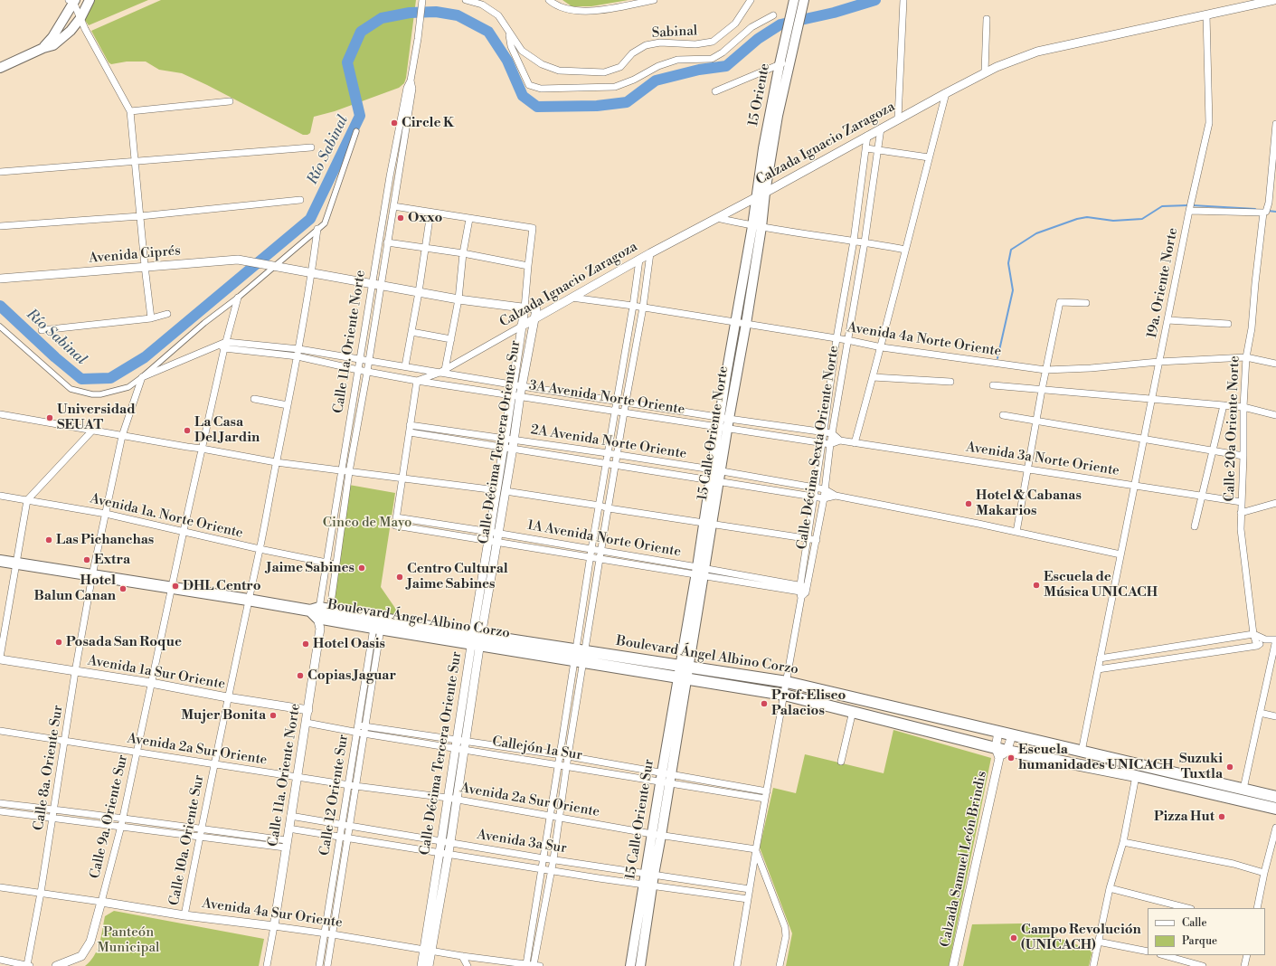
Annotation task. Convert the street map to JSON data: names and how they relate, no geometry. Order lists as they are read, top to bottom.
{
  "streets": {
    "main road": [
      "15 Oriente",
      "15 Calle Oriente Norte",
      "Boulevard Ángel Albino Corzo",
      "15 Calle Oriente Sur"
    ],
    "street": [
      "Sabinal",
      "Calzada Ignacio Zaragoza",
      "Avenida Ciprés",
      "19a. Oriente Norte",
      "Avenida 4a Norte Oriente",
      "Calle 11a. Oriente Norte",
      "3A Avenida Norte Oriente",
      "Calle 20a Oriente Norte",
      "Calle Décima Tercera Oriente Sur",
      "2A Avenida Norte Oriente",
      "Calle Décima Sexta Oriente Norte",
      "Avenida 3a Norte Oriente",
      "Avenida 1a. Norte Oriente",
      "1A Avenida Norte Oriente",
      "Avenida 1a Sur Oriente",
      "Callejón 1a Sur",
      "Avenida 2a Sur Oriente",
      "Calle 8a. Oriente Sur",
      "Calle 12 Oriente Sur",
      "Calle 9a. Oriente Sur",
      "Calle 10a. Oriente Sur",
      "Avenida 3a Sur",
      "Calzada Samuel León Brindis",
      "Avenida 4a Sur Oriente"
    ]
  },
  "crossings": [
    ["15 Oriente", "Calzada Ignacio Zaragoza"],
    ["15 Oriente", "15 Calle Oriente Norte"],
    ["Calzada Ignacio Zaragoza", "Avenida Ciprés"],
    ["Calzada Ignacio Zaragoza", "19a. Oriente Norte"],
    ["Calzada Ignacio Zaragoza", "Avenida 4a Norte Oriente"],
    ["Calzada Ignacio Zaragoza", "3A Avenida Norte Oriente"],
    ["Calzada Ignacio Zaragoza", "15 Calle Oriente Norte"],
    ["Calzada Ignacio Zaragoza", "Calle Décima Tercera Oriente Sur"],
    ["Calzada Ignacio Zaragoza", "Calle Décima Sexta Oriente Norte"],
    ["Avenida Ciprés", "Calle 11a. Oriente Norte"],
    ["Avenida Ciprés", "Calle Décima Tercera Oriente Sur"],
    ["Avenida Ciprés", "Calle 10a. Oriente Sur"],
    ["19a. Oriente Norte", "Avenida 4a Norte Oriente"],
    ["19a. Oriente Norte", "Avenida 3a Norte Oriente"],
    ["19a. Oriente Norte", "Boulevard Ángel Albino Corzo"],
    ["Avenida 4a Norte Oriente", "Calle 20a Oriente Norte"],
    ["Avenida 4a Norte Oriente", "15 Calle Oriente Norte"],
    ["Avenida 4a Norte Oriente", "Calle Décima Sexta Oriente Norte"],
    ["Calle 11a. Oriente Norte", "3A Avenida Norte Oriente"],
    ["Calle 11a. Oriente Norte", "Avenida 1a. Norte Oriente"],
    ["Calle 11a. Oriente Norte", "Boulevard Ángel Albino Corzo"],
    ["Calle 11a. Oriente Norte", "Avenida 1a Sur Oriente"],
    ["Calle 11a. Oriente Norte", "Callejón 1a Sur"],
    ["Calle 11a. Oriente Norte", "Avenida 2a Sur Oriente"],
    ["Calle 11a. Oriente Norte", "Avenida 3a Sur"],
    ["Calle 11a. Oriente Norte", "Avenida 4a Sur Oriente"],
    ["3A Avenida Norte Oriente", "15 Calle Oriente Norte"],
    ["3A Avenida Norte Oriente", "Calle Décima Tercera Oriente Sur"],
    ["3A Avenida Norte Oriente", "Calle Décima Sexta Oriente Norte"],
    ["3A Avenida Norte Oriente", "Calle 9a. Oriente Sur"],
    ["3A Avenida Norte Oriente", "Calle 10a. Oriente Sur"],
    ["Calle 20a Oriente Norte", "Avenida 3a Norte Oriente"],
    ["15 Calle Oriente Norte", "2A Avenida Norte Oriente"],
    ["15 Calle Oriente Norte", "1A Avenida Norte Oriente"],
    ["15 Calle Oriente Norte", "Boulevard Ángel Albino Corzo"],
    ["15 Calle Oriente Norte", "15 Calle Oriente Sur"],
    ["Calle Décima Tercera Oriente Sur", "2A Avenida Norte Oriente"],
    ["Calle Décima Tercera Oriente Sur", "1A Avenida Norte Oriente"],
    ["Calle Décima Tercera Oriente Sur", "Boulevard Ángel Albino Corzo"],
    ["Calle Décima Tercera Oriente Sur", "Callejón 1a Sur"],
    ["Calle Décima Tercera Oriente Sur", "Avenida 2a Sur Oriente"],
    ["Calle Décima Tercera Oriente Sur", "Avenida 3a Sur"],
    ["Calle Décima Tercera Oriente Sur", "Avenida 4a Sur Oriente"],
    ["2A Avenida Norte Oriente", "Calle Décima Sexta Oriente Norte"],
    ["Calle Décima Sexta Oriente Norte", "1A Avenida Norte Oriente"],
    ["Calle Décima Sexta Oriente Norte", "Boulevard Ángel Albino Corzo"],
    ["Calle Décima Sexta Oriente Norte", "Callejón 1a Sur"],
    ["Calle Décima Sexta Oriente Norte", "Avenida 2a Sur Oriente"],
    ["Calle Décima Sexta Oriente Norte", "Avenida 3a Sur"],
    ["Avenida 1a. Norte Oriente", "Calle 8a. Oriente Sur"],
    ["Avenida 1a. Norte Oriente", "Calle 9a. Oriente Sur"],
    ["Avenida 1a. Norte Oriente", "Calle 10a. Oriente Sur"],
    ["Boulevard Ángel Albino Corzo", "Calle 12 Oriente Sur"],
    ["Boulevard Ángel Albino Corzo", "15 Calle Oriente Sur"],
    ["Boulevard Ángel Albino Corzo", "Calzada Samuel León Brindis"],
    ["Avenida 1a Sur Oriente", "Calle 8a. Oriente Sur"],
    ["Avenida 1a Sur Oriente", "Calle 9a. Oriente Sur"],
    ["Avenida 1a Sur Oriente", "Calle 10a. Oriente Sur"],
    ["Callejón 1a Sur", "Calle 12 Oriente Sur"],
    ["Callejón 1a Sur", "15 Calle Oriente Sur"],
    ["Avenida 2a Sur Oriente", "Calle 8a. Oriente Sur"],
    ["Avenida 2a Sur Oriente", "Calle 12 Oriente Sur"],
    ["Avenida 2a Sur Oriente", "Calle 9a. Oriente Sur"],
    ["Avenida 2a Sur Oriente", "15 Calle Oriente Sur"],
    ["Avenida 2a Sur Oriente", "Calle 10a. Oriente Sur"],
    ["Calle 8a. Oriente Sur", "Avenida 4a Sur Oriente"],
    ["Calle 12 Oriente Sur", "Avenida 3a Sur"],
    ["Calle 12 Oriente Sur", "Avenida 4a Sur Oriente"],
    ["Calle 9a. Oriente Sur", "Avenida 4a Sur Oriente"],
    ["15 Calle Oriente Sur", "Avenida 3a Sur"],
    ["Calle 10a. Oriente Sur", "Avenida 4a Sur Oriente"]
  ],
  "water": ["Río Sabinal"],
  "parks": ["Cinco de Mayo", "Panteón Municipal"],
  "places": [
    "Circle K",
    "Oxxo",
    "Universidad SEUAT",
    "La Casa Del Jardin",
    "Hotel & Cabanas Makarios",
    "Las Pichanchas",
    "Extra",
    "Jaime Sabines",
    "Centro Cultural Jaime Sabines",
    "Escuela de Música UNICACH",
    "DHL Centro",
    "Hotel Balun Canan",
    "Posada San Roque",
    "Hotel Oasis",
    "Copias Jaguar",
    "Prof. Eliseo Palacios",
    "Mujer Bonita",
    "Escuela humanidades UNICACH",
    "Suzuki Tuxtla",
    "Pizza Hut",
    "Campo Revolución (UNICACH)"
  ],
  "legend": ["Calle", "Parque"]
}
